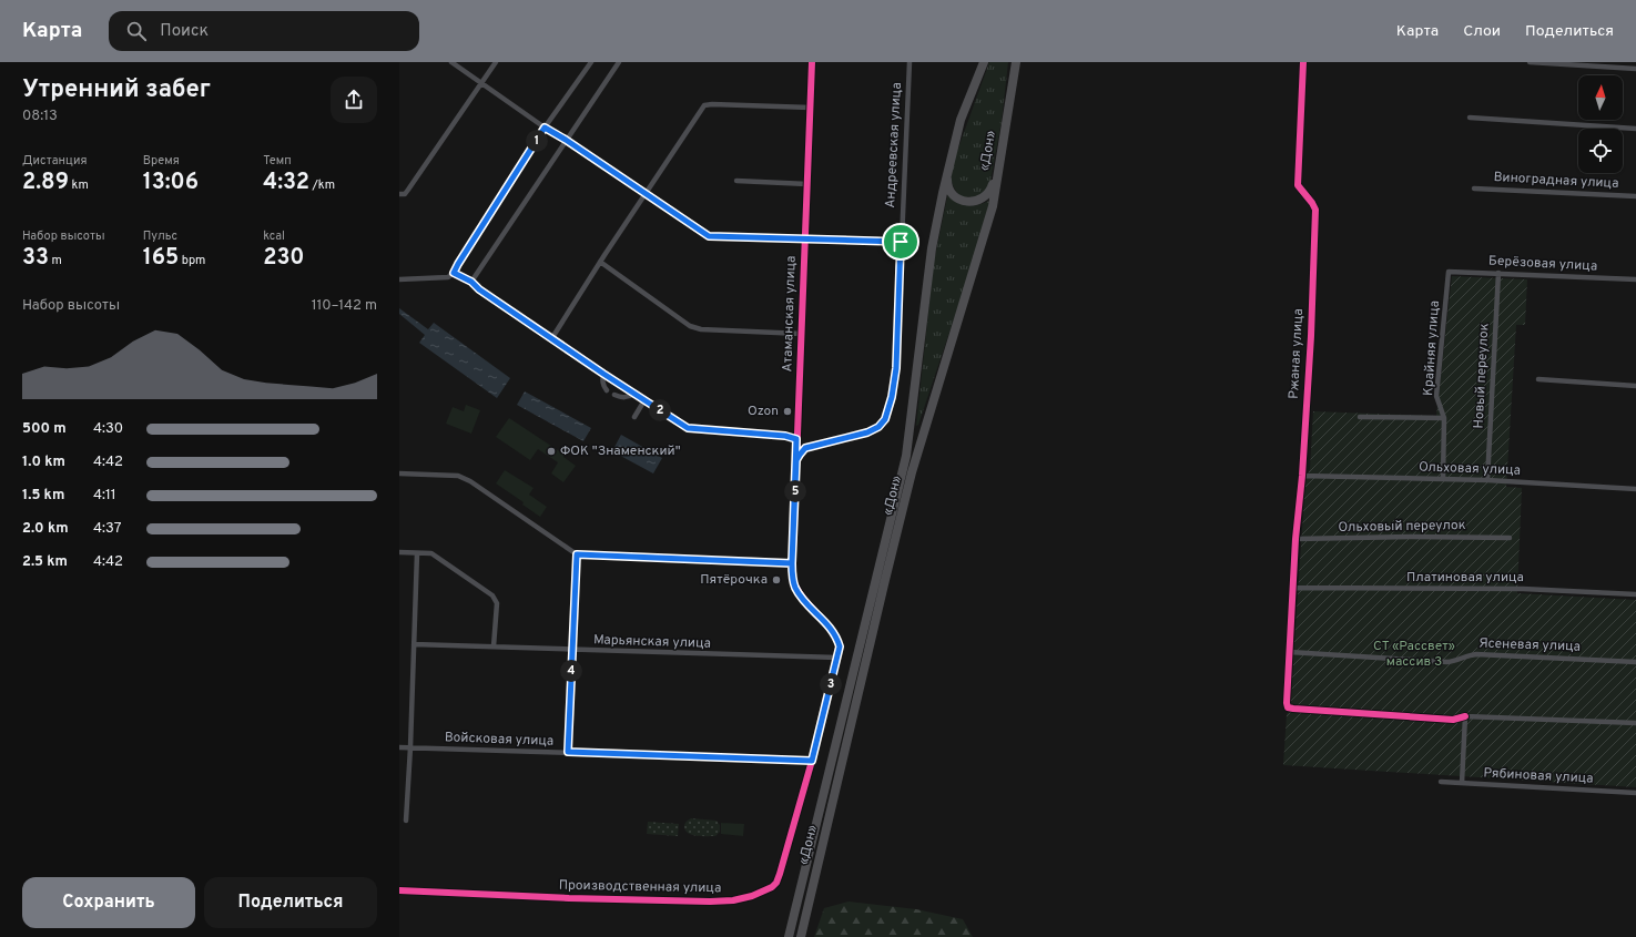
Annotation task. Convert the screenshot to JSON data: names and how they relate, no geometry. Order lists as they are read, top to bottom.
{
  "streets": {
    "highway": ["«Дон»"],
    "street": [
      "Андреевская улица",
      "Виноградная улица",
      "Берёзовая улица",
      "Атаманская улица",
      "Крайняя улица",
      "Ржаная улица",
      "Новый переулок",
      "Ольховая улица",
      "Ольховый переулок",
      "Платиновая улица",
      "Марьянская улица",
      "Ясеневая улица",
      "Войсковая улица",
      "Рябиновая улица",
      "Производственная улица"
    ]
  },
  "crossings": [
    ["Андреевская улица", "Атаманская улица"],
    ["Берёзовая улица", "Крайняя улица"],
    ["Берёзовая улица", "Новый переулок"],
    ["Атаманская улица", "Марьянская улица"],
    ["Атаманская улица", "Производственная улица"],
    ["Крайняя улица", "Ольховая улица"],
    ["Ржаная улица", "Ольховая улица"],
    ["Ржаная улица", "Ольховый переулок"],
    ["Ржаная улица", "Платиновая улица"],
    ["Ржаная улица", "Ясеневая улица"],
    ["Новый переулок", "Ольховая улица"],
    ["Марьянская улица", "Производственная улица"],
    ["Войсковая улица", "Производственная улица"]
  ],
  "parks": ["СТ «Рассвет» массив 3"],
  "places": ["Ozon", "ФОК \"Знаменский\"", "Пятёрочка"],
  "north": "top",
  "page": {
    "header": "Карта",
    "search": "Поиск",
    "nav": ["Карта", "Слои", "Поделиться"],
    "heading": ["Утренний забег", "08:13"],
    "pins": [
      "1",
      "2",
      "5",
      "4",
      "3"
    ],
    "stats": [
      ["Дистанция", "2.89 km"],
      ["Время", "13:06"],
      ["Темп", "4:32 /km"],
      ["Набор высоты", "33 m"],
      ["Пульс", "165 bpm"],
      ["kcal", "230"]
    ],
    "chart": ["Набор высоты", "110–142 m"],
    "list": [
      {
        "name": "500 m",
        "note": "4:30"
      },
      {
        "name": "1.0 km",
        "note": "4:42"
      },
      {
        "name": "1.5 km",
        "note": "4:11"
      },
      {
        "name": "2.0 km",
        "note": "4:37"
      },
      {
        "name": "2.5 km",
        "note": "4:42"
      }
    ],
    "buttons": ["Сохранить", "Поделиться"]
  }
}
